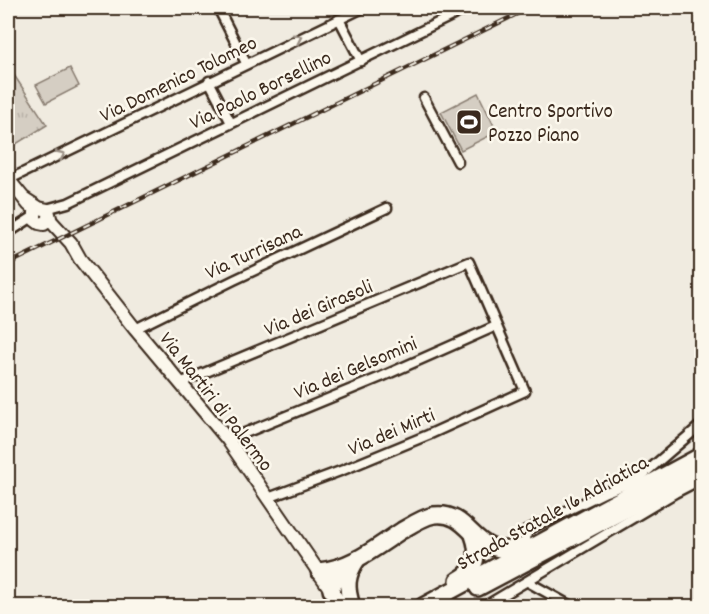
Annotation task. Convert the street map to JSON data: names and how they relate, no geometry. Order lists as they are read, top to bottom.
{
  "streets": {
    "highway": ["Strada Statale 16 Adriatica"],
    "street": [
      "Via Domenico Tolomeo",
      "Via Paolo Borsellino",
      "Via Turrisana",
      "Via dei Girasoli",
      "Via dei Gelsomini",
      "Via Martiri di Palermo",
      "Via dei Mirti"
    ]
  },
  "crossings": [
    ["Via Domenico Tolomeo", "Via Martiri di Palermo"],
    ["Via Paolo Borsellino", "Via Martiri di Palermo"],
    ["Via Turrisana", "Via Martiri di Palermo"],
    ["Via dei Girasoli", "Via dei Gelsomini"],
    ["Via dei Girasoli", "Via Martiri di Palermo"],
    ["Via dei Girasoli", "Via dei Mirti"],
    ["Via dei Gelsomini", "Via Martiri di Palermo"],
    ["Via dei Gelsomini", "Via dei Mirti"],
    ["Via Martiri di Palermo", "Via dei Mirti"]
  ],
  "one_way": ["Via Domenico Tolomeo"],
  "places": {
    "sports": ["Centro Sportivo Pozzo Piano"]
  }
}
